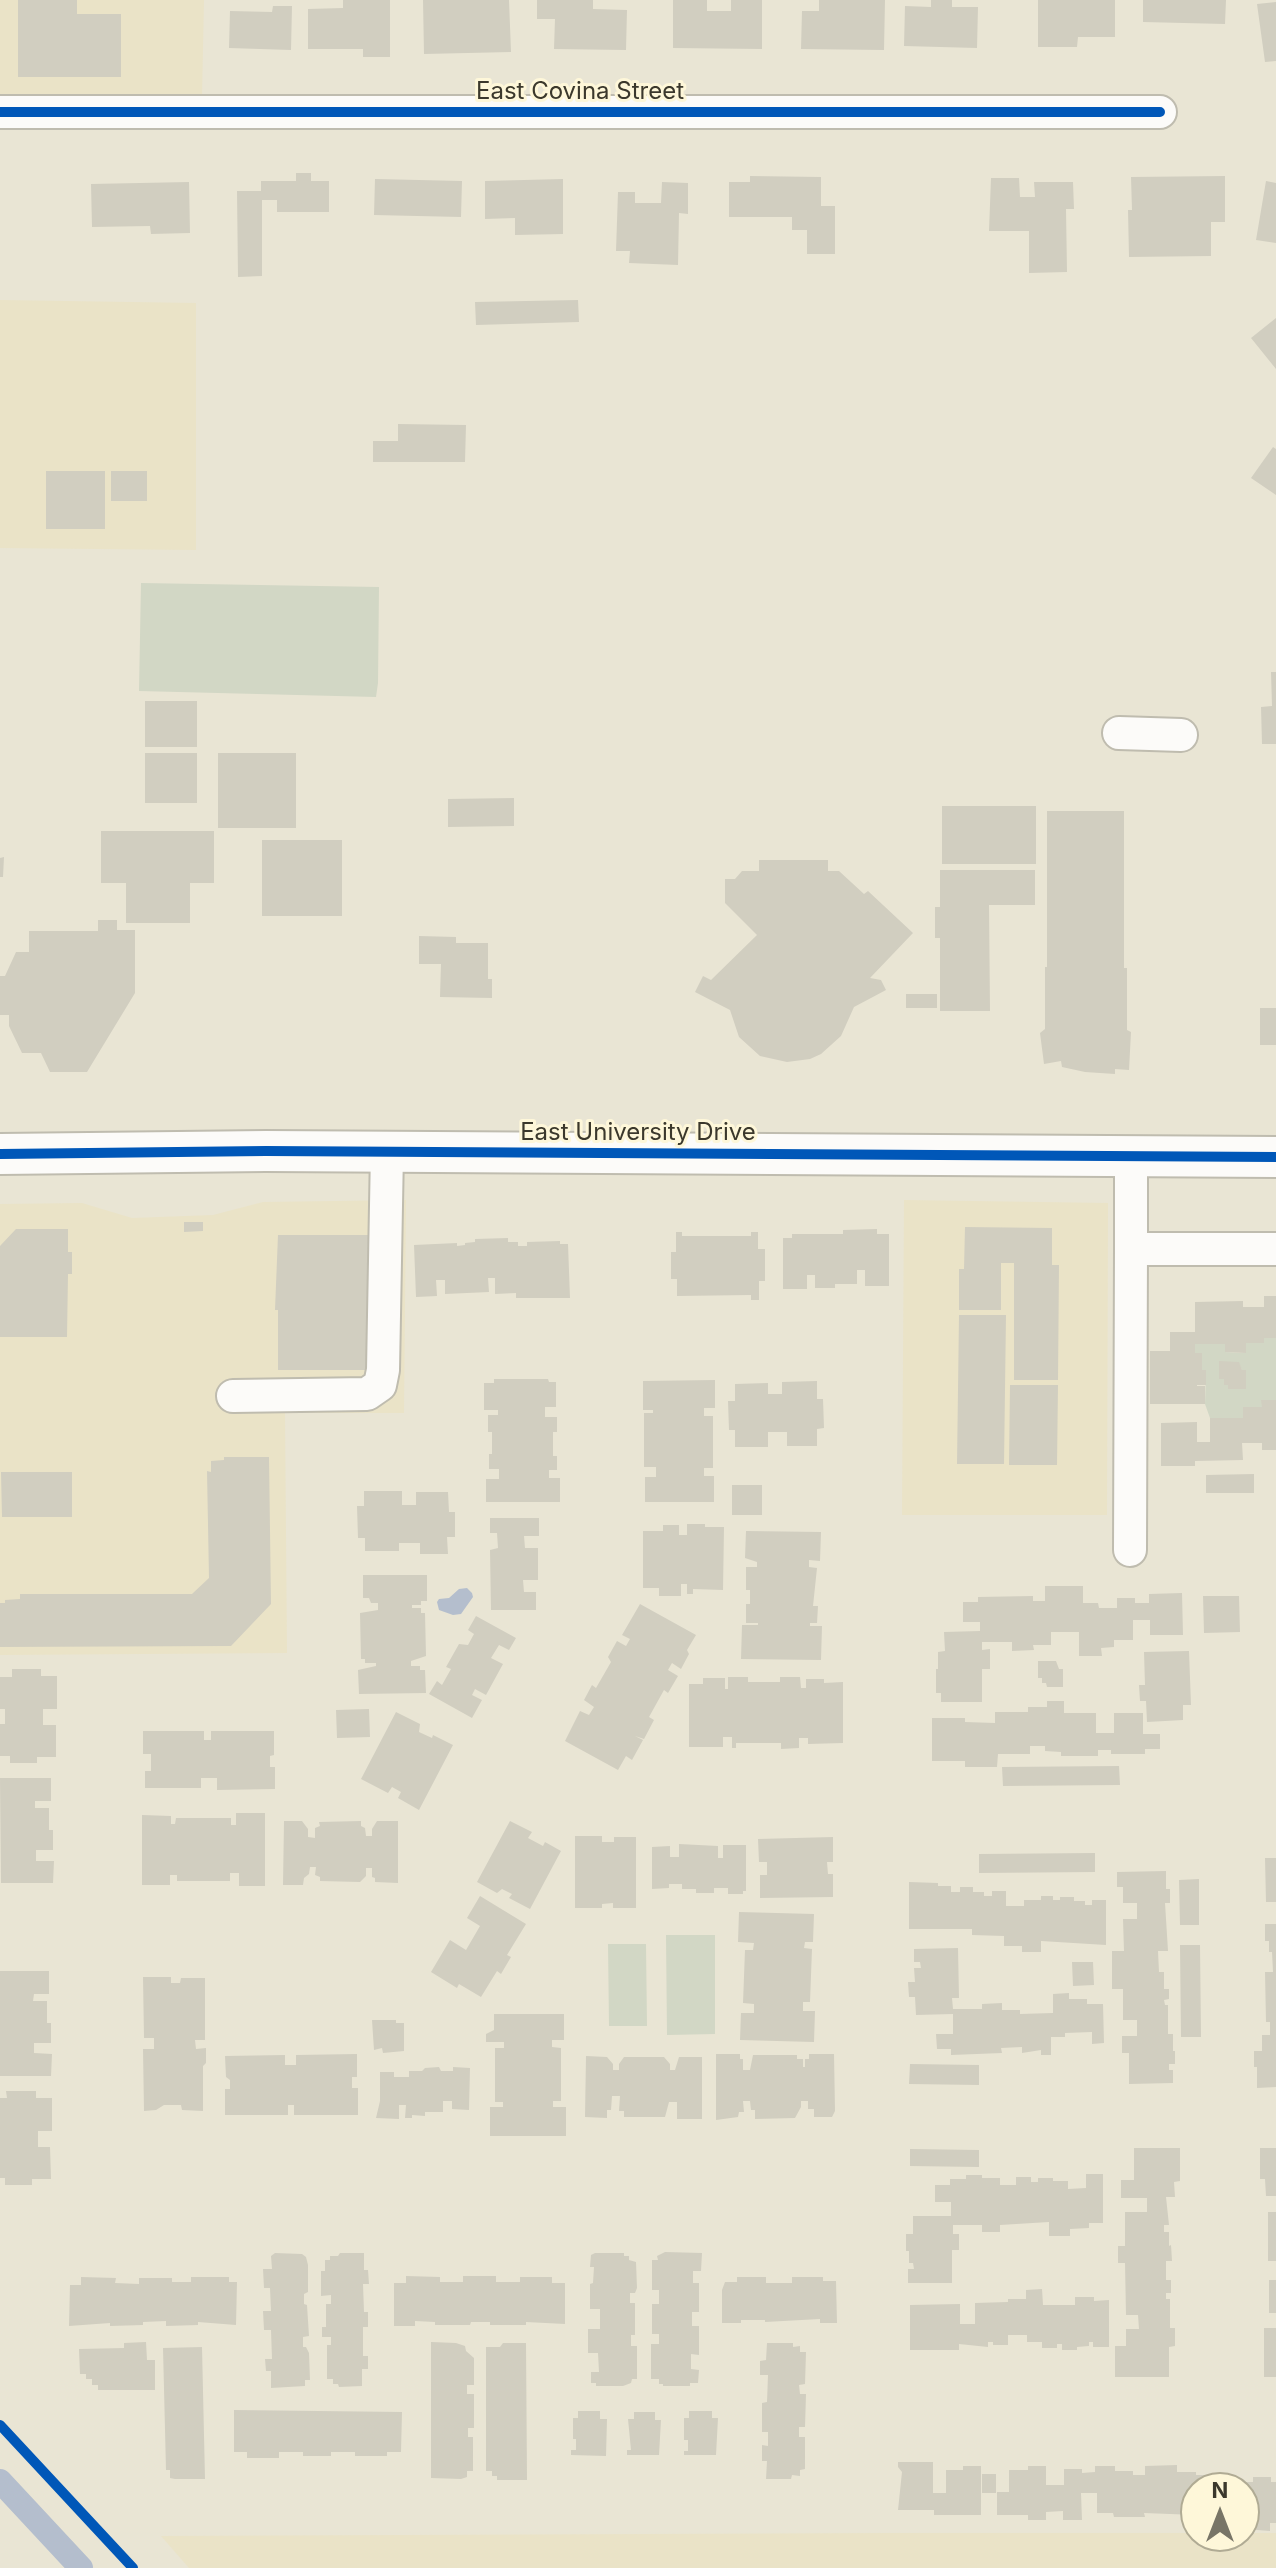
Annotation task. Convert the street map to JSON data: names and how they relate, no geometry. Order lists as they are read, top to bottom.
{
  "streets": {
    "main road": ["East University Drive"],
    "street": ["East Covina Street"]
  },
  "north": "top"
}
